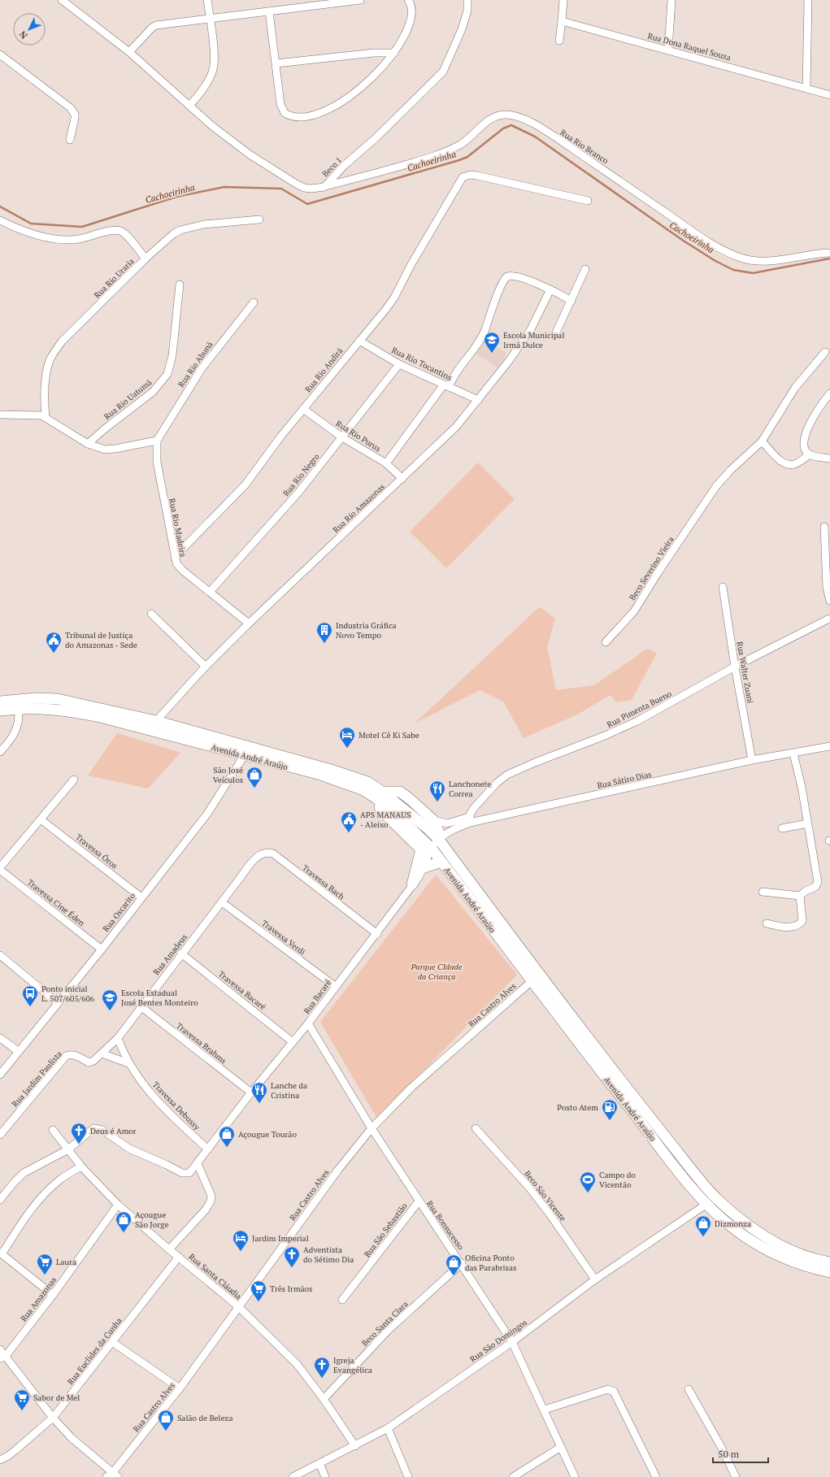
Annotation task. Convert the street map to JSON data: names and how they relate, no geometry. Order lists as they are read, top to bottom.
{
  "streets": {
    "main road": ["Avenida André Araújo"],
    "street": [
      "Rua Dona Raquel Souza",
      "Rua Rio Branco",
      "Beco 1",
      "Rua Rio Uraria",
      "Rua Rio Tocantins",
      "Rua Rio Abunã",
      "Rua Rio Andirá",
      "Rua Rio Uatumã",
      "Rua Rio Purus",
      "Rua Rio Negro",
      "Rua Río Amazonas",
      "Rua Rio Madeira",
      "Beco Severino Vieira",
      "Rua Walter Zuani",
      "Rua Pimenta Bueno",
      "Rua Sátiro Dias",
      "Travessa Óros",
      "Travessa Bach",
      "Travessa Cine Éden",
      "Rua Oscarito",
      "Travessa Verdi",
      "Rua Amadeus",
      "Travessa Bacaré",
      "Rua Bacaré",
      "Rua Castro Alves",
      "Travessa Brahms",
      "Rua Jardim Paulista",
      "Travessa Debussy",
      "Beco São Vicente",
      "Rua Bonsucesso",
      "Rua São Sebastião",
      "Rua Santa Cláudia",
      "Rua Amazonas",
      "Beco Santa Clara",
      "Rua São Domingos",
      "Rua Euclides da Cunha"
    ]
  },
  "crossings": [
    ["Rua Rio Branco", "Beco 1"],
    ["Rua Rio Tocantins", "Rua Rio Andirá"],
    ["Rua Rio Tocantins", "Rua Rio Negro"],
    ["Rua Rio Tocantins", "Rua Río Amazonas"],
    ["Rua Rio Abunã", "Rua Rio Madeira"],
    ["Rua Rio Andirá", "Rua Rio Purus"],
    ["Rua Rio Andirá", "Rua Rio Madeira"],
    ["Rua Rio Purus", "Rua Rio Negro"],
    ["Rua Rio Purus", "Rua Río Amazonas"],
    ["Rua Rio Negro", "Rua Rio Madeira"],
    ["Rua Río Amazonas", "Rua Rio Madeira"],
    ["Rua Río Amazonas", "Avenida André Araújo"],
    ["Rua Walter Zuani", "Rua Pimenta Bueno"],
    ["Rua Walter Zuani", "Rua Sátiro Dias"],
    ["Rua Pimenta Bueno", "Rua Sátiro Dias"],
    ["Avenida André Araújo", "Rua Sátiro Dias"],
    ["Avenida André Araújo", "Rua Oscarito"],
    ["Avenida André Araújo", "Rua Bacaré"],
    ["Avenida André Araújo", "Rua Castro Alves"],
    ["Avenida André Araújo", "Rua São Domingos"],
    ["Rua Sátiro Dias", "Rua Bacaré"],
    ["Travessa Óros", "Rua Oscarito"],
    ["Travessa Bach", "Rua Amadeus"],
    ["Travessa Bach", "Rua Bacaré"],
    ["Travessa Cine Éden", "Rua Oscarito"],
    ["Travessa Verdi", "Rua Amadeus"],
    ["Travessa Verdi", "Rua Bacaré"],
    ["Rua Amadeus", "Travessa Bacaré"],
    ["Rua Amadeus", "Travessa Brahms"],
    ["Rua Amadeus", "Rua Jardim Paulista"],
    ["Rua Amadeus", "Travessa Debussy"],
    ["Travessa Bacaré", "Rua Bacaré"],
    ["Rua Bacaré", "Travessa Brahms"],
    ["Rua Bacaré", "Travessa Debussy"],
    ["Rua Bacaré", "Rua Bonsucesso"],
    ["Rua Bacaré", "Rua Santa Cláudia"],
    ["Rua Castro Alves", "Rua Bonsucesso"],
    ["Rua Castro Alves", "Rua Santa Cláudia"],
    ["Beco São Vicente", "Rua São Domingos"],
    ["Rua Bonsucesso", "Rua São Sebastião"],
    ["Rua Bonsucesso", "Beco Santa Clara"],
    ["Rua Bonsucesso", "Rua São Domingos"],
    ["Rua Santa Cláudia", "Rua Amazonas"],
    ["Rua Santa Cláudia", "Beco Santa Clara"],
    ["Rua Santa Cláudia", "Rua São Domingos"],
    ["Rua Santa Cláudia", "Rua Euclides da Cunha"]
  ],
  "water": ["Cachoeirinha"],
  "parks": ["Parque CIdade da Criança"],
  "places": {
    "school or university": ["Escola Municipal Irmã Dulce", "Escola Estadual José Bentes Monteiro"],
    "building": ["Industria Gráfica Novo Tempo"],
    "public building": ["Tribunal de Justiça do Amazonas - Sede", "APS MANAUS - Aleixo"],
    "hotel": ["Motel Cê Ki Sabe", "Jardim Imperial"],
    "shop": [
      "São José Veículos",
      "Açougue Tourão",
      "Açougue São Jorge",
      "Dizmonza",
      "Oficina Ponto das Parabrisas",
      "Salão de Beleza"
    ],
    "restaurant": ["Lanchonete Correa", "Lanche da Cristina"],
    "bus stop": ["Ponto inicial L. 507/605/606"],
    "fuel station": ["Posto Atem"],
    "church": ["Deus é Amor", "Adventista do Sétimo Dia", "Igreja Evangélica"],
    "sports": ["Campo do Vicentão"],
    "supermarket": ["Laura", "Três Irmãos", "Sabor de Mel"]
  },
  "scale_bar": "50 m",
  "north": "bottom left"
}
